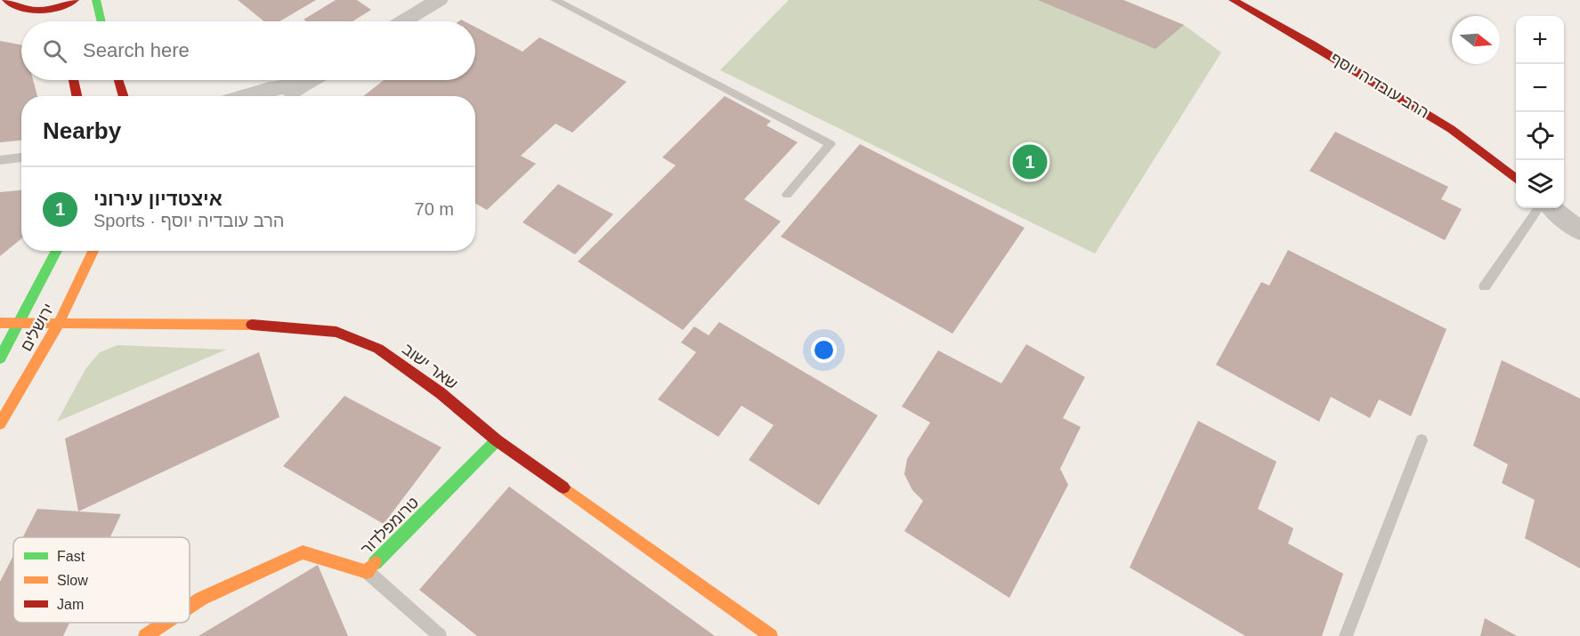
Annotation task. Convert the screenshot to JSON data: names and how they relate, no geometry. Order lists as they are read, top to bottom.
{
  "streets": {
    "street": [
      "הרב עובדיה יוסף",
      "ירושלים",
      "שאר ישוב",
      "טרומפלדור"
    ]
  },
  "crossings": [
    ["ירושלים", "שאר ישוב"],
    ["שאר ישוב", "טרומפלדור"]
  ],
  "legend": ["Fast", "Slow", "Jam"],
  "north": "right",
  "page": {
    "map_buttons": ["+", "−"],
    "search": "Search here",
    "heading": "Nearby",
    "pins": "1",
    "list": [
      {
        "mark": "1",
        "name": "איצטדיון עירוני",
        "note": "Sports · הרב עובדיה יוסף",
        "value": "70 m"
      }
    ]
  }
}
